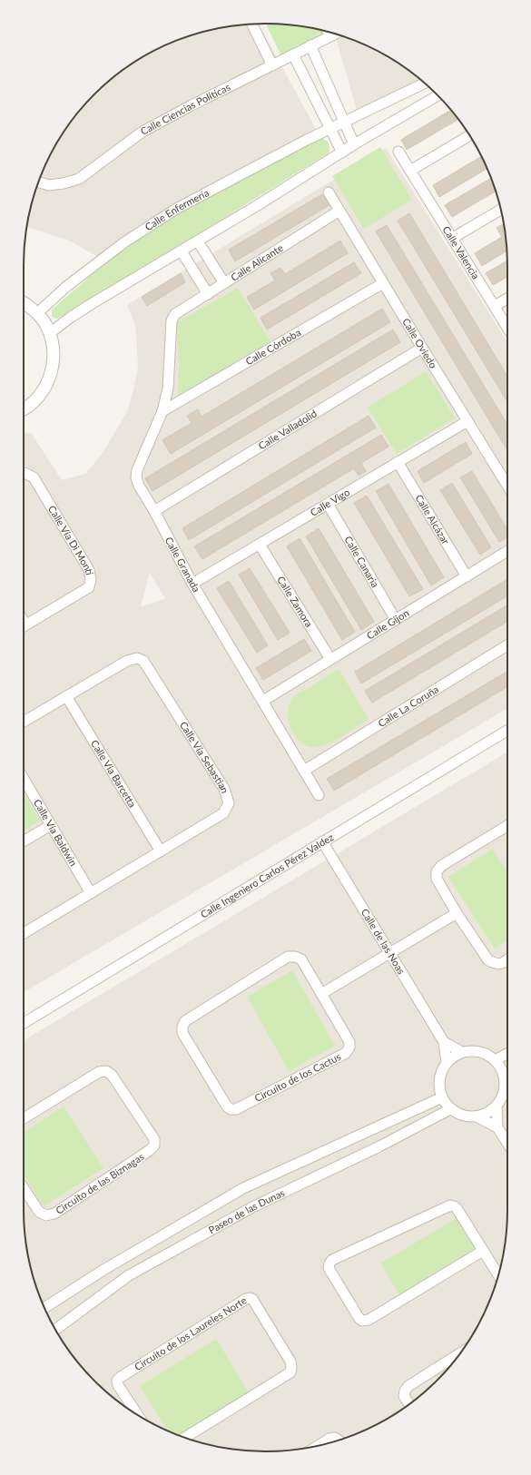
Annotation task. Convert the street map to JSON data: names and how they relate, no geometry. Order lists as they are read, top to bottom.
{
  "streets": {
    "street": [
      "Calle Ciencias Políticas",
      "Calle Enfermería",
      "Calle Valencia",
      "Calle Alicante",
      "Calle Oviedo",
      "Calle Córdoba",
      "Calle Valladolid",
      "Calle Vigo",
      "Calle Alcázar",
      "Calle Vía Di Monti",
      "Calle Canaria",
      "Calle Granada",
      "Calle Zamora",
      "Calle Gijon",
      "Calle La Coruña",
      "Calle Vía Sebastian",
      "Calle Vía Barcetta",
      "Calle Vía Baldwin",
      "Calle Ingeniero Carlos Pérez Valdez",
      "Calle de las Noas",
      "Circuito de los Cactus",
      "Circuito de las Biznagas",
      "Paseo de las Dunas",
      "Circuito de los Laureles Norte"
    ]
  },
  "crossings": [
    ["Calle Alicante", "Calle Oviedo"],
    ["Calle Alicante", "Calle Granada"],
    ["Calle Oviedo", "Calle Córdoba"],
    ["Calle Oviedo", "Calle Valladolid"],
    ["Calle Oviedo", "Calle Vigo"],
    ["Calle Córdoba", "Calle Granada"],
    ["Calle Valladolid", "Calle Granada"],
    ["Calle Vigo", "Calle Alcázar"],
    ["Calle Vigo", "Calle Canaria"],
    ["Calle Vigo", "Calle Granada"],
    ["Calle Vigo", "Calle Zamora"],
    ["Calle Alcázar", "Calle Gijon"],
    ["Calle Canaria", "Calle Gijon"],
    ["Calle Granada", "Calle Gijon"],
    ["Calle Granada", "Calle La Coruña"],
    ["Calle Zamora", "Calle Gijon"],
    ["Calle Vía Sebastian", "Calle Vía Barcetta"],
    ["Calle Vía Sebastian", "Calle Vía Baldwin"],
    ["Calle Ingeniero Carlos Pérez Valdez", "Calle de las Noas"],
    ["Calle de las Noas", "Paseo de las Dunas"]
  ]
}
